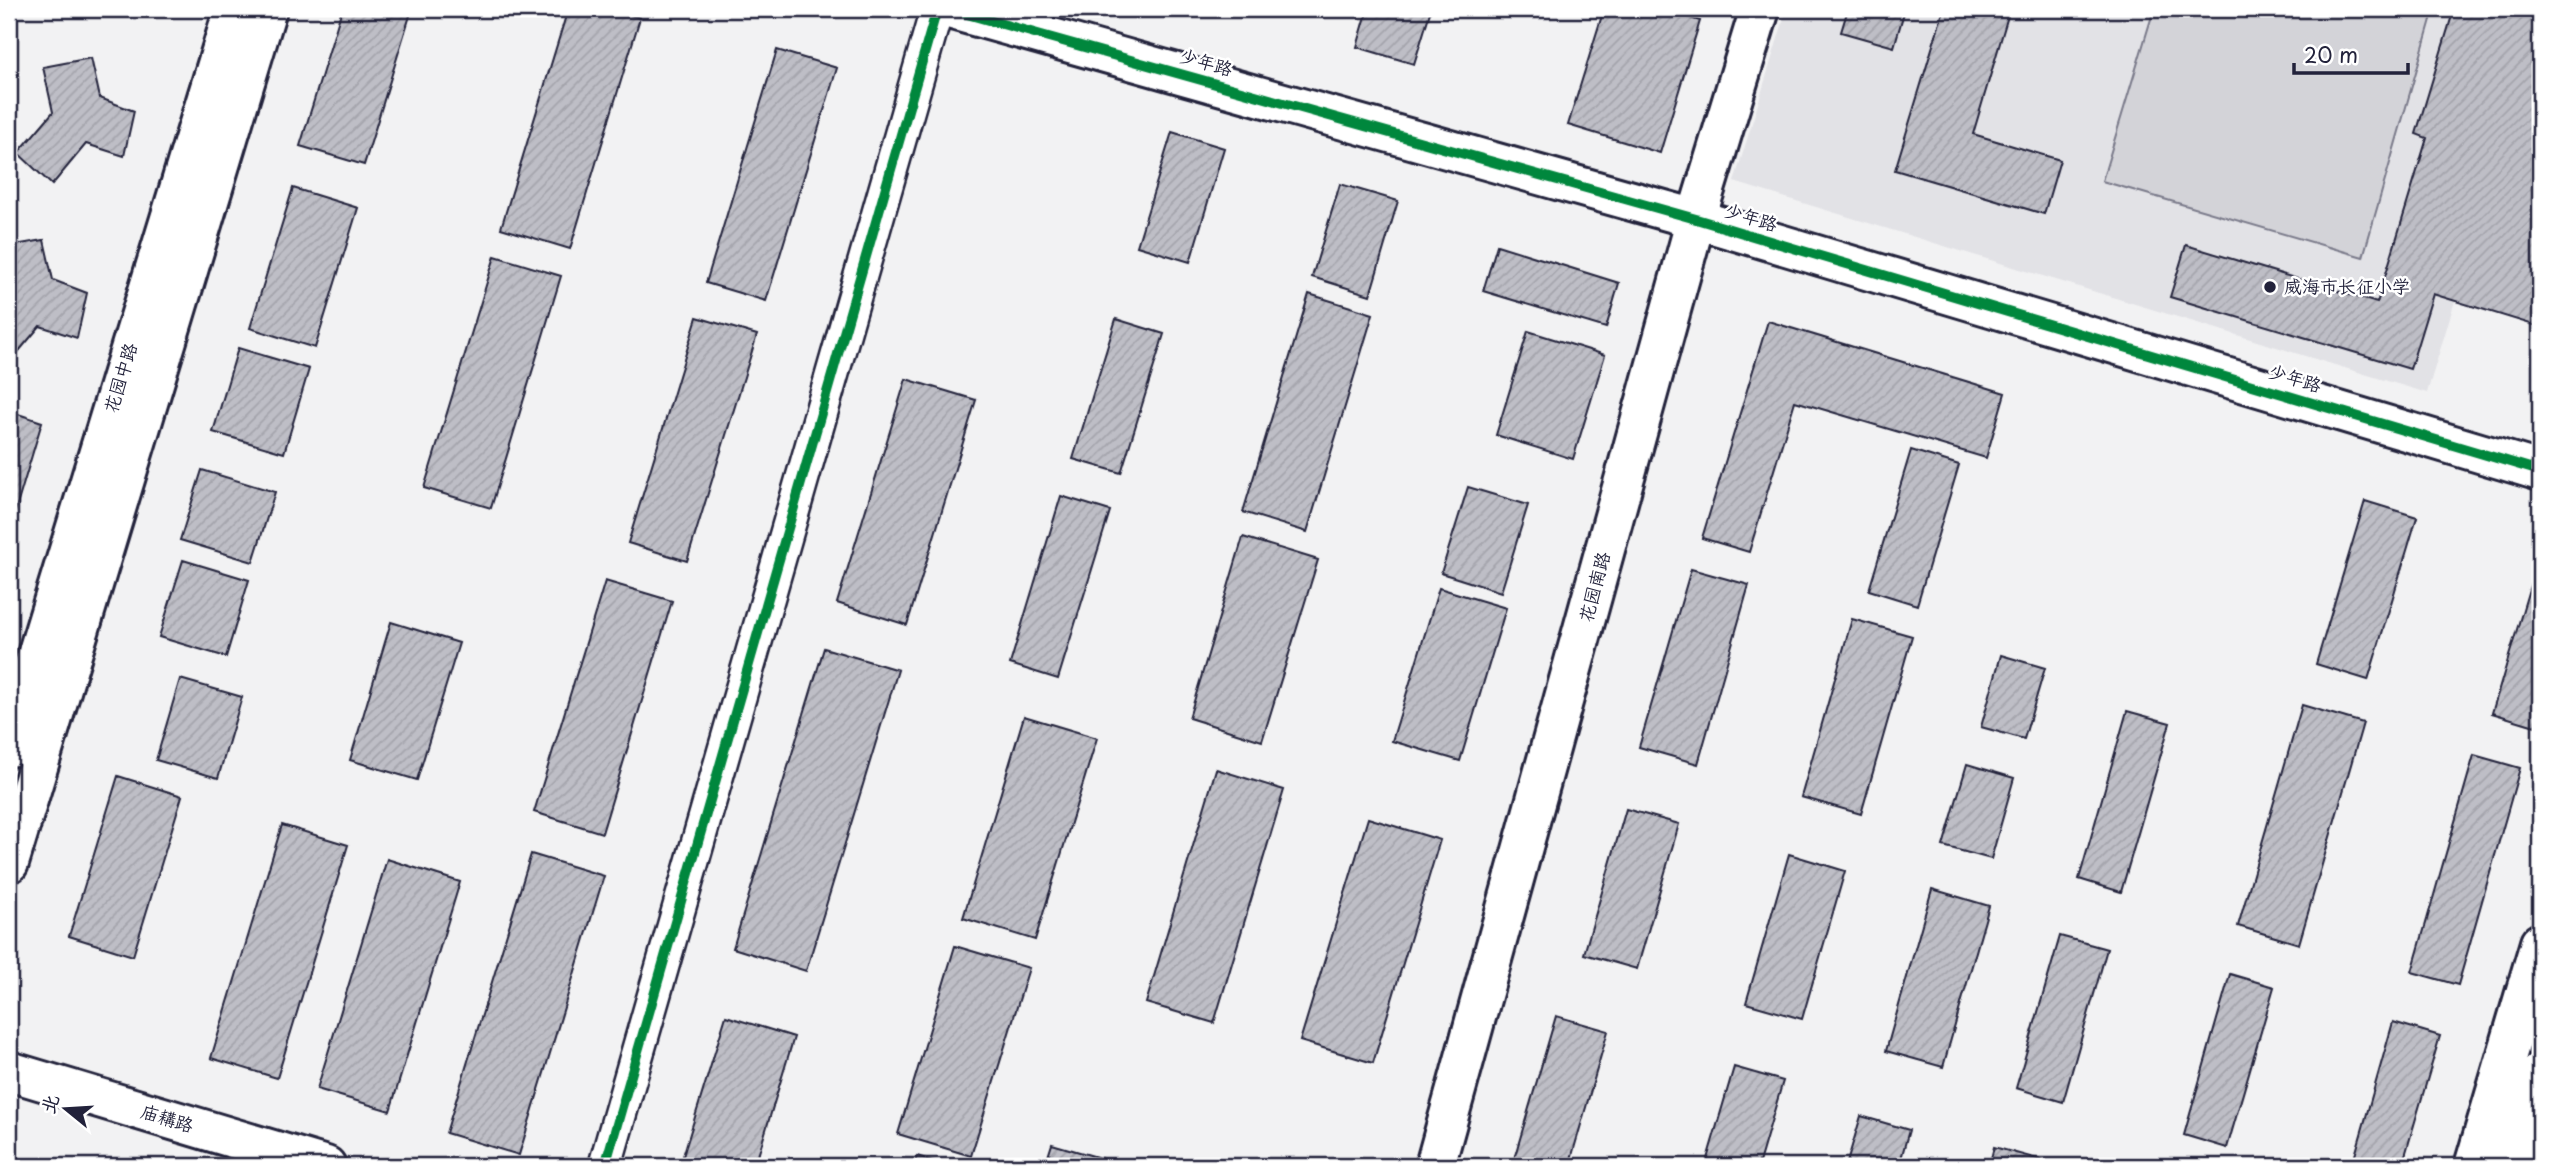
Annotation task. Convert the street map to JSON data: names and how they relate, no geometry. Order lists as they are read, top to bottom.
{
  "streets": {
    "street": [
      "少年路",
      "花园中路",
      "花园南路",
      "庙耩路"
    ]
  },
  "crossings": [
    ["少年路", "花园南路"]
  ],
  "places": ["威海市长征小学"],
  "scale_bar": "20 m",
  "north": "left"
}
